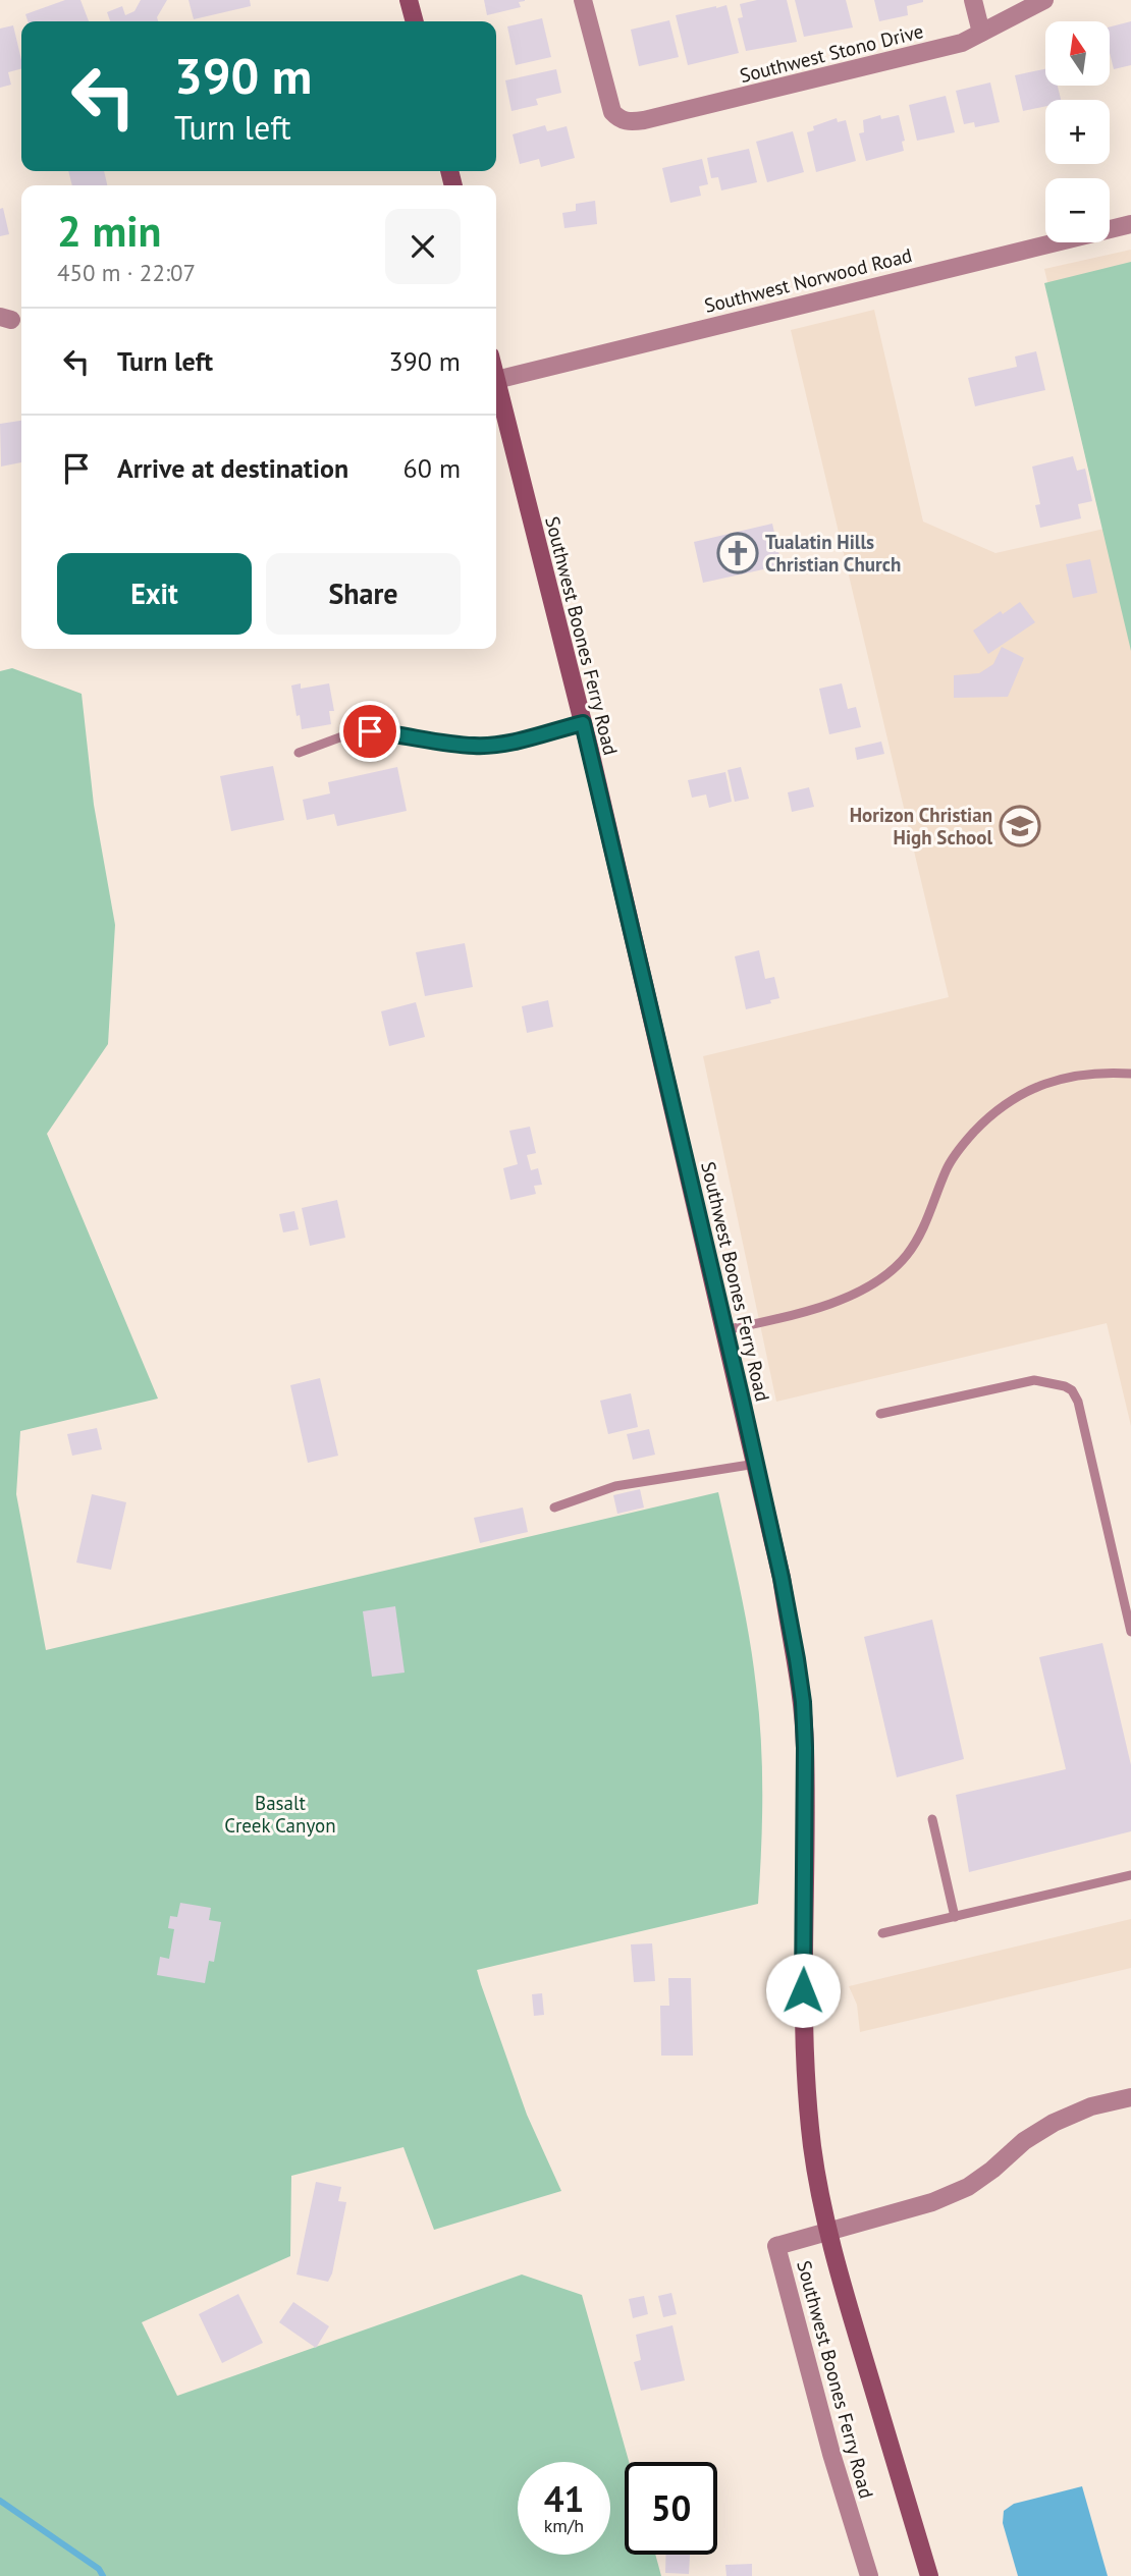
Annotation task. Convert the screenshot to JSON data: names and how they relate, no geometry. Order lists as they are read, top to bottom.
{
  "streets": {
    "main road": ["Southwest Boones Ferry Road"],
    "street": ["Southwest Stono Drive", "Southwest Norwood Road"]
  },
  "crossings": [
    ["Southwest Norwood Road", "Southwest Boones Ferry Road"]
  ],
  "parks": ["Basalt Creek Canyon"],
  "places": {
    "church": ["Tualatin Hills Christian Church"],
    "school or university": ["Horizon Christian High School"]
  },
  "north": "top",
  "page": {
    "map_buttons": ["+", "−"],
    "turn": ["390 m", "Turn left"],
    "heading": ["2 min", "450 m · 22:07"],
    "list": [
      {
        "name": "Turn left",
        "value": "390 m"
      },
      {
        "name": "Arrive at destination",
        "value": "60 m"
      }
    ],
    "buttons": ["Exit", "Share"],
    "speed": "41 km/h",
    "limit": "50"
  }
}
